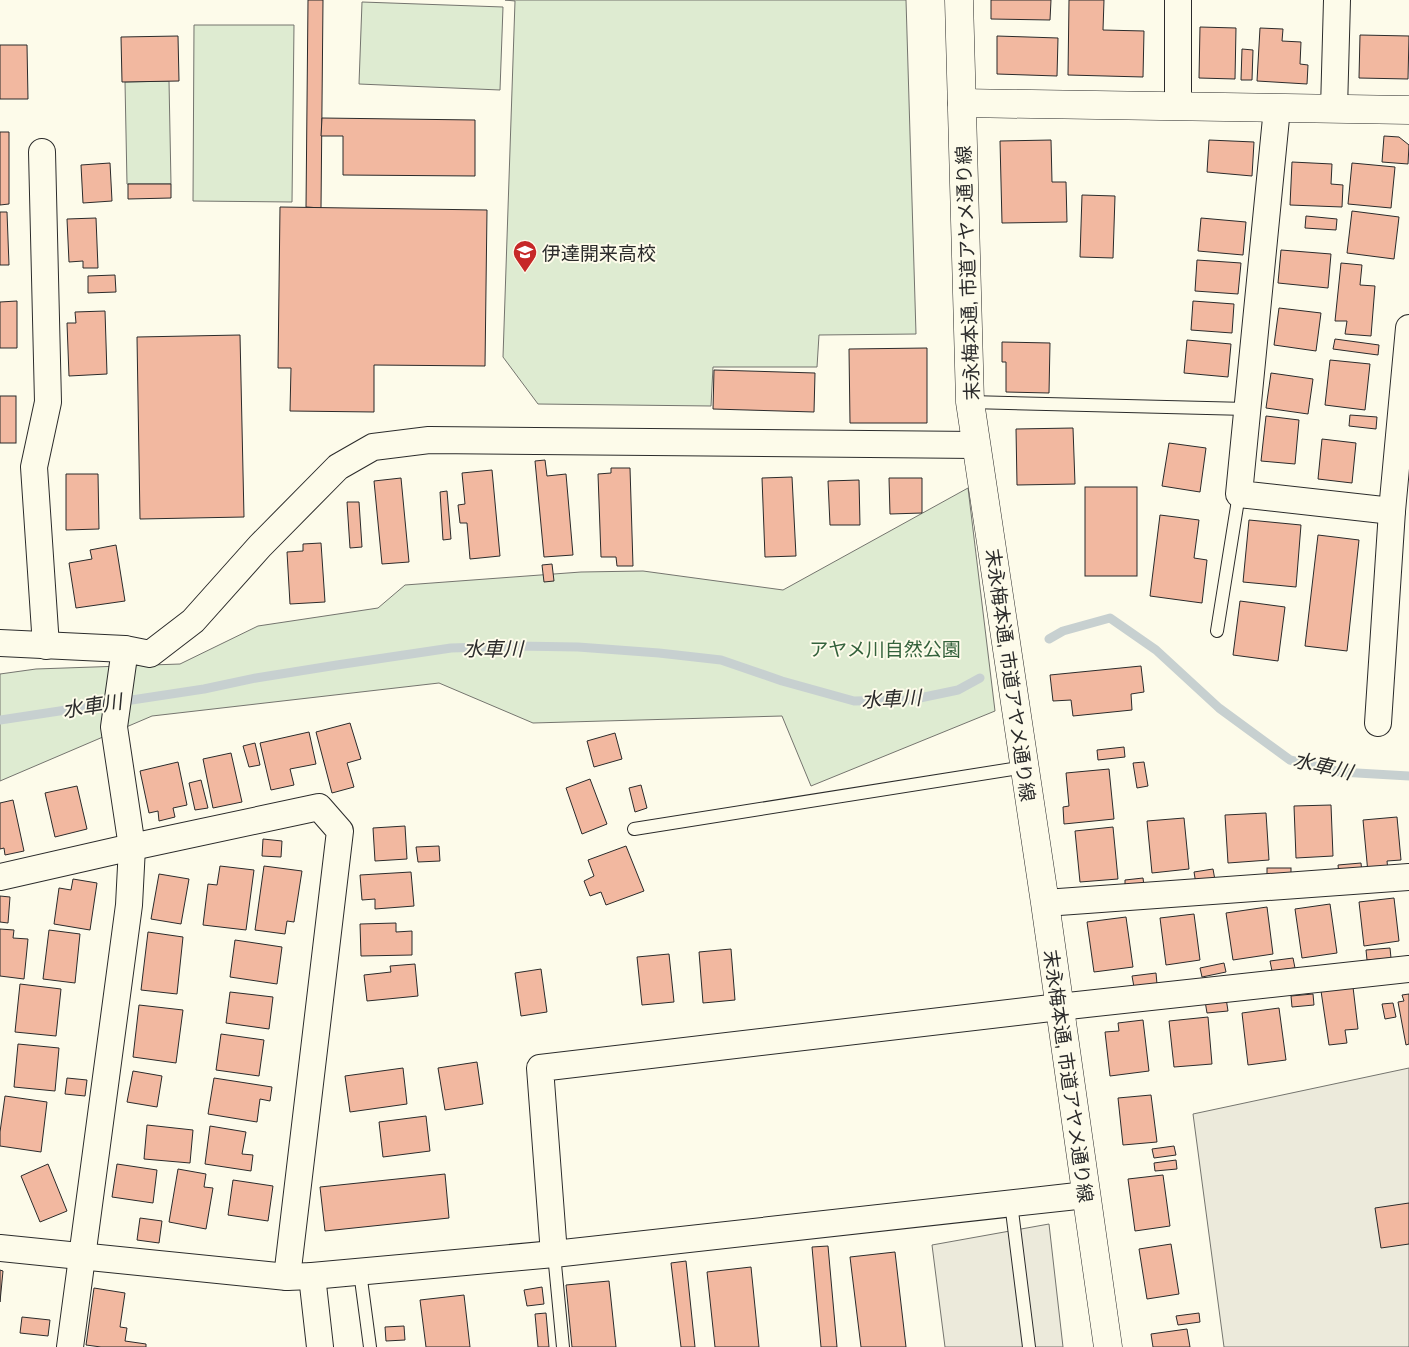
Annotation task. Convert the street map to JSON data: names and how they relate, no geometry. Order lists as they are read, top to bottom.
{
  "streets": {
    "street": ["末永梅本通, 市道アヤメ通り線"]
  },
  "water": ["水車川"],
  "parks": ["アヤメ川自然公園"],
  "places": {
    "school or university": ["伊達開来高校"]
  }
}
